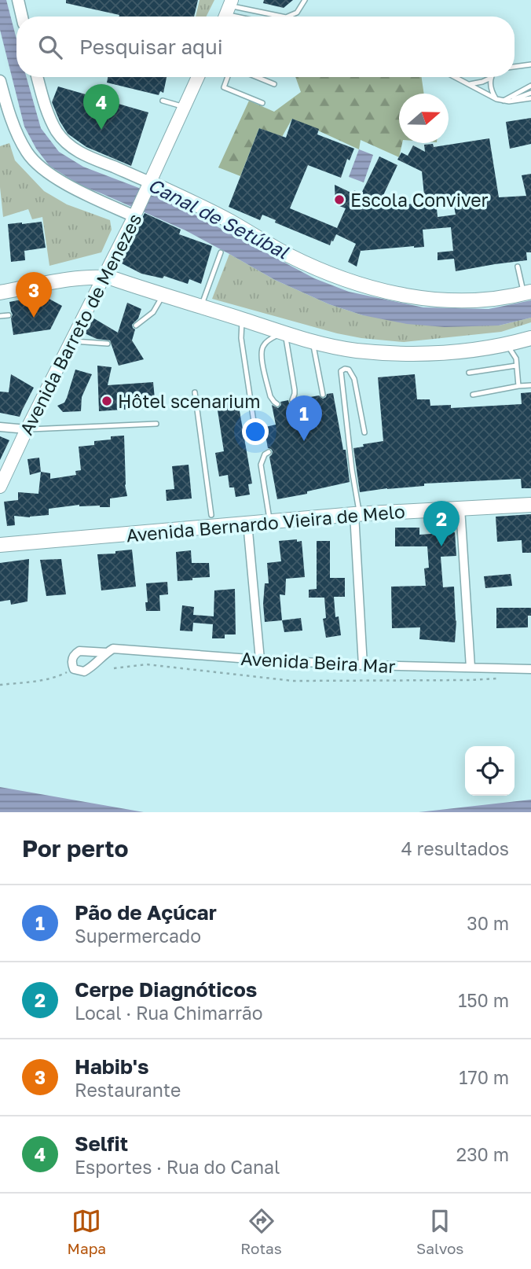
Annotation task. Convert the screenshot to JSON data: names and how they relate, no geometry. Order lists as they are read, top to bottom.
{
  "streets": {
    "main road": ["Avenida Barreto de Menezes", "Avenida Bernardo Vieira de Melo"],
    "street": ["Avenida Beira Mar"]
  },
  "water": ["Canal de Setúbal"],
  "places": ["Escola Conviver", "Hôtel scenarium"],
  "north": "right",
  "page": {
    "search": "Pesquisar aqui",
    "pins": [
      "4",
      "3",
      "1",
      "2"
    ],
    "heading": ["Por perto", "4 resultados"],
    "list": [
      {
        "mark": "1",
        "name": "Pão de Açúcar",
        "note": "Supermercado",
        "value": "30 m"
      },
      {
        "mark": "2",
        "name": "Cerpe Diagnóticos",
        "note": "Local · Rua Chimarrão",
        "value": "150 m"
      },
      {
        "mark": "3",
        "name": "Habib's",
        "note": "Restaurante",
        "value": "170 m"
      },
      {
        "mark": "4",
        "name": "Selfit",
        "note": "Esportes · Rua do Canal",
        "value": "230 m"
      }
    ],
    "nav": ["Mapa", "Rotas", "Salvos"]
  }
}
